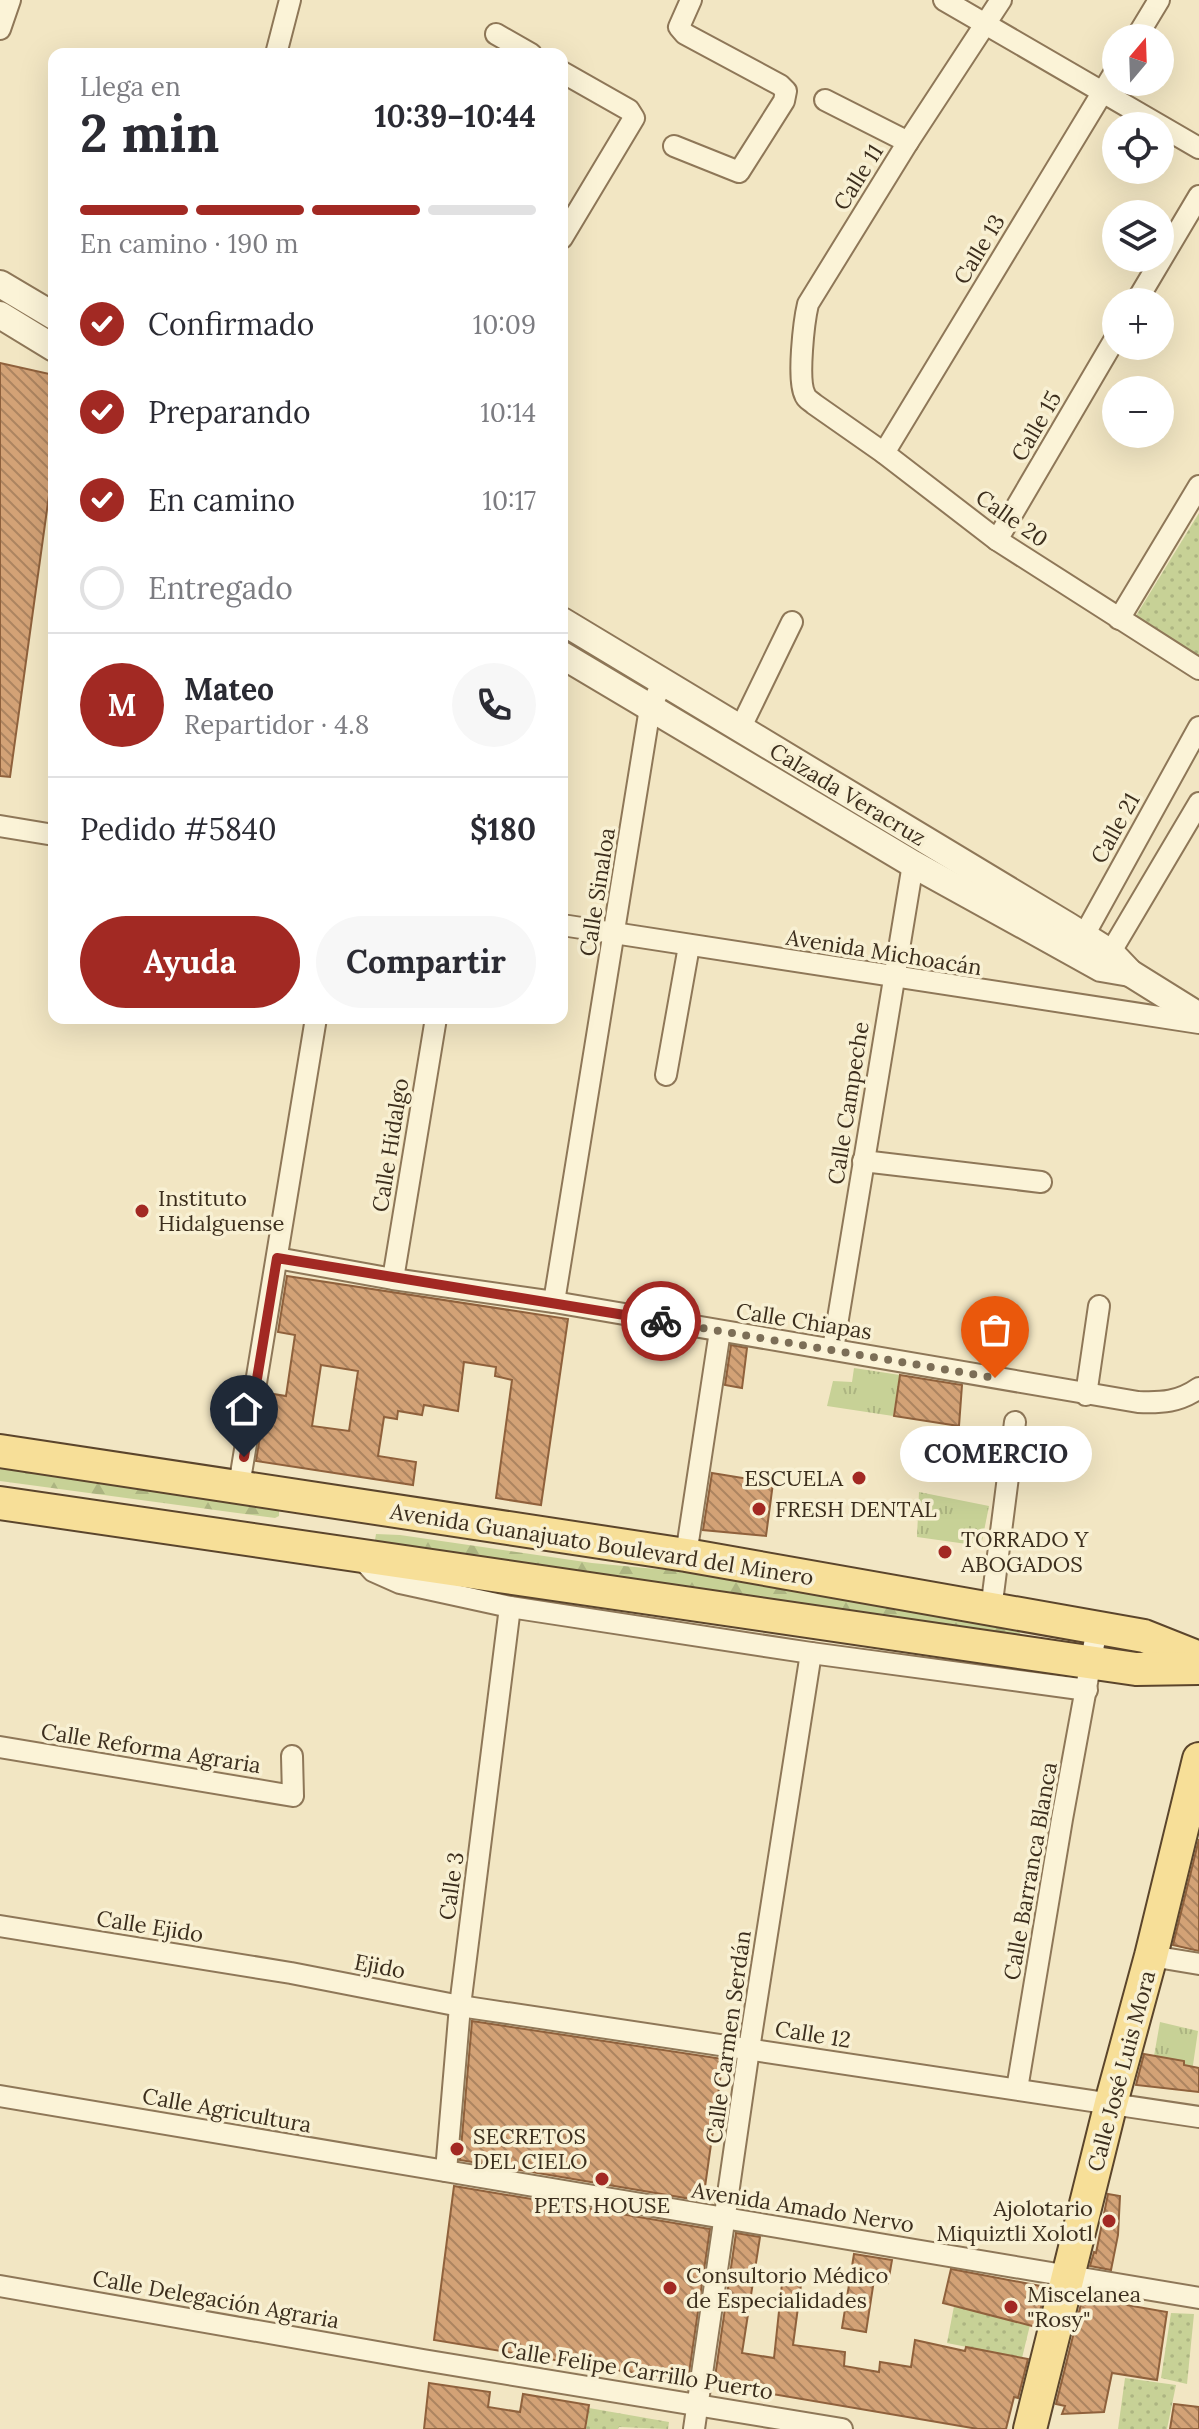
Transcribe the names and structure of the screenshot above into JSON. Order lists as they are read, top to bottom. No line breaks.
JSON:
{"streets":{"main road":["Avenida Guanajuato Boulevard del Minero","Calle José Luis Mora"],"street":["Calle 11","Calle 13","Calle 15","Calle 20","Calzada Veracruz","Calle 21","Calle Sinaloa","Avenida Michoacán","Calle Campeche","Calle Hidalgo","Calle Chiapas","Calle Reforma Agraria","Calle Barranca Blanca","Calle 3","Calle Ejido","Ejido","Calle 12","Calle Carmen Serdán","Calle Agricultura","Avenida Amado Nervo","Calle Delegación Agraria","Calle Felipe Carrillo Puerto"]},"crossings":[["Calle 11","Calle 20"],["Calle 13","Calle 20"],["Calle 15","Calle 20"],["Calzada Veracruz","Calle 21"],["Calzada Veracruz","Calle Sinaloa"],["Calzada Veracruz","Calle Campeche"],["Calle Sinaloa","Avenida Michoacán"],["Calle Sinaloa","Calle Chiapas"],["Avenida Michoacán","Calle Campeche"],["Calle Campeche","Calle Chiapas"],["Calle Hidalgo","Calle Chiapas"],["Avenida Guanajuato Boulevard del Minero","Calle Barranca Blanca"],["Calle Barranca Blanca","Calle 12"],["Calle 3","Ejido"],["Calle 3","Calle 12"],["Calle 3","Calle Agricultura"],["Calle 3","Avenida Amado Nervo"],["Calle Ejido","Ejido"],["Ejido","Calle 12"],["Calle 12","Calle Carmen Serdán"],["Calle 12","Calle José Luis Mora"],["Calle Carmen Serdán","Avenida Amado Nervo"],["Calle Carmen Serdán","Calle Felipe Carrillo Puerto"],["Calle José Luis Mora","Avenida Amado Nervo"],["Calle Agricultura","Avenida Amado Nervo"],["Calle Delegación Agraria","Calle Felipe Carrillo Puerto"]],"places":["Instituto Hidalguense","COMERCIO","ESCUELA","FRESH DENTAL","TORRADO Y ABOGADOS","SECRETOS DEL CIELO","PETS HOUSE","Ajolotario Miquiztli Xolotl","Consultorio Médico de Especialidades","Miscelanea \"Rosy\""],"north":"top","page":{"map_buttons":["+","−"],"heading":["2 min","Llega en","10:39–10:44"],"panel":["Mateo","Repartidor · 4.8","Pedido #5840","$180"],"bar":"En camino · 190 m","list":[["Confirmado","10:09"],["Preparando","10:14"],["En camino","10:17"],"Entregado"],"round":"M","buttons":["Ayuda","Compartir"],"bubble":"COMERCIO"}}
